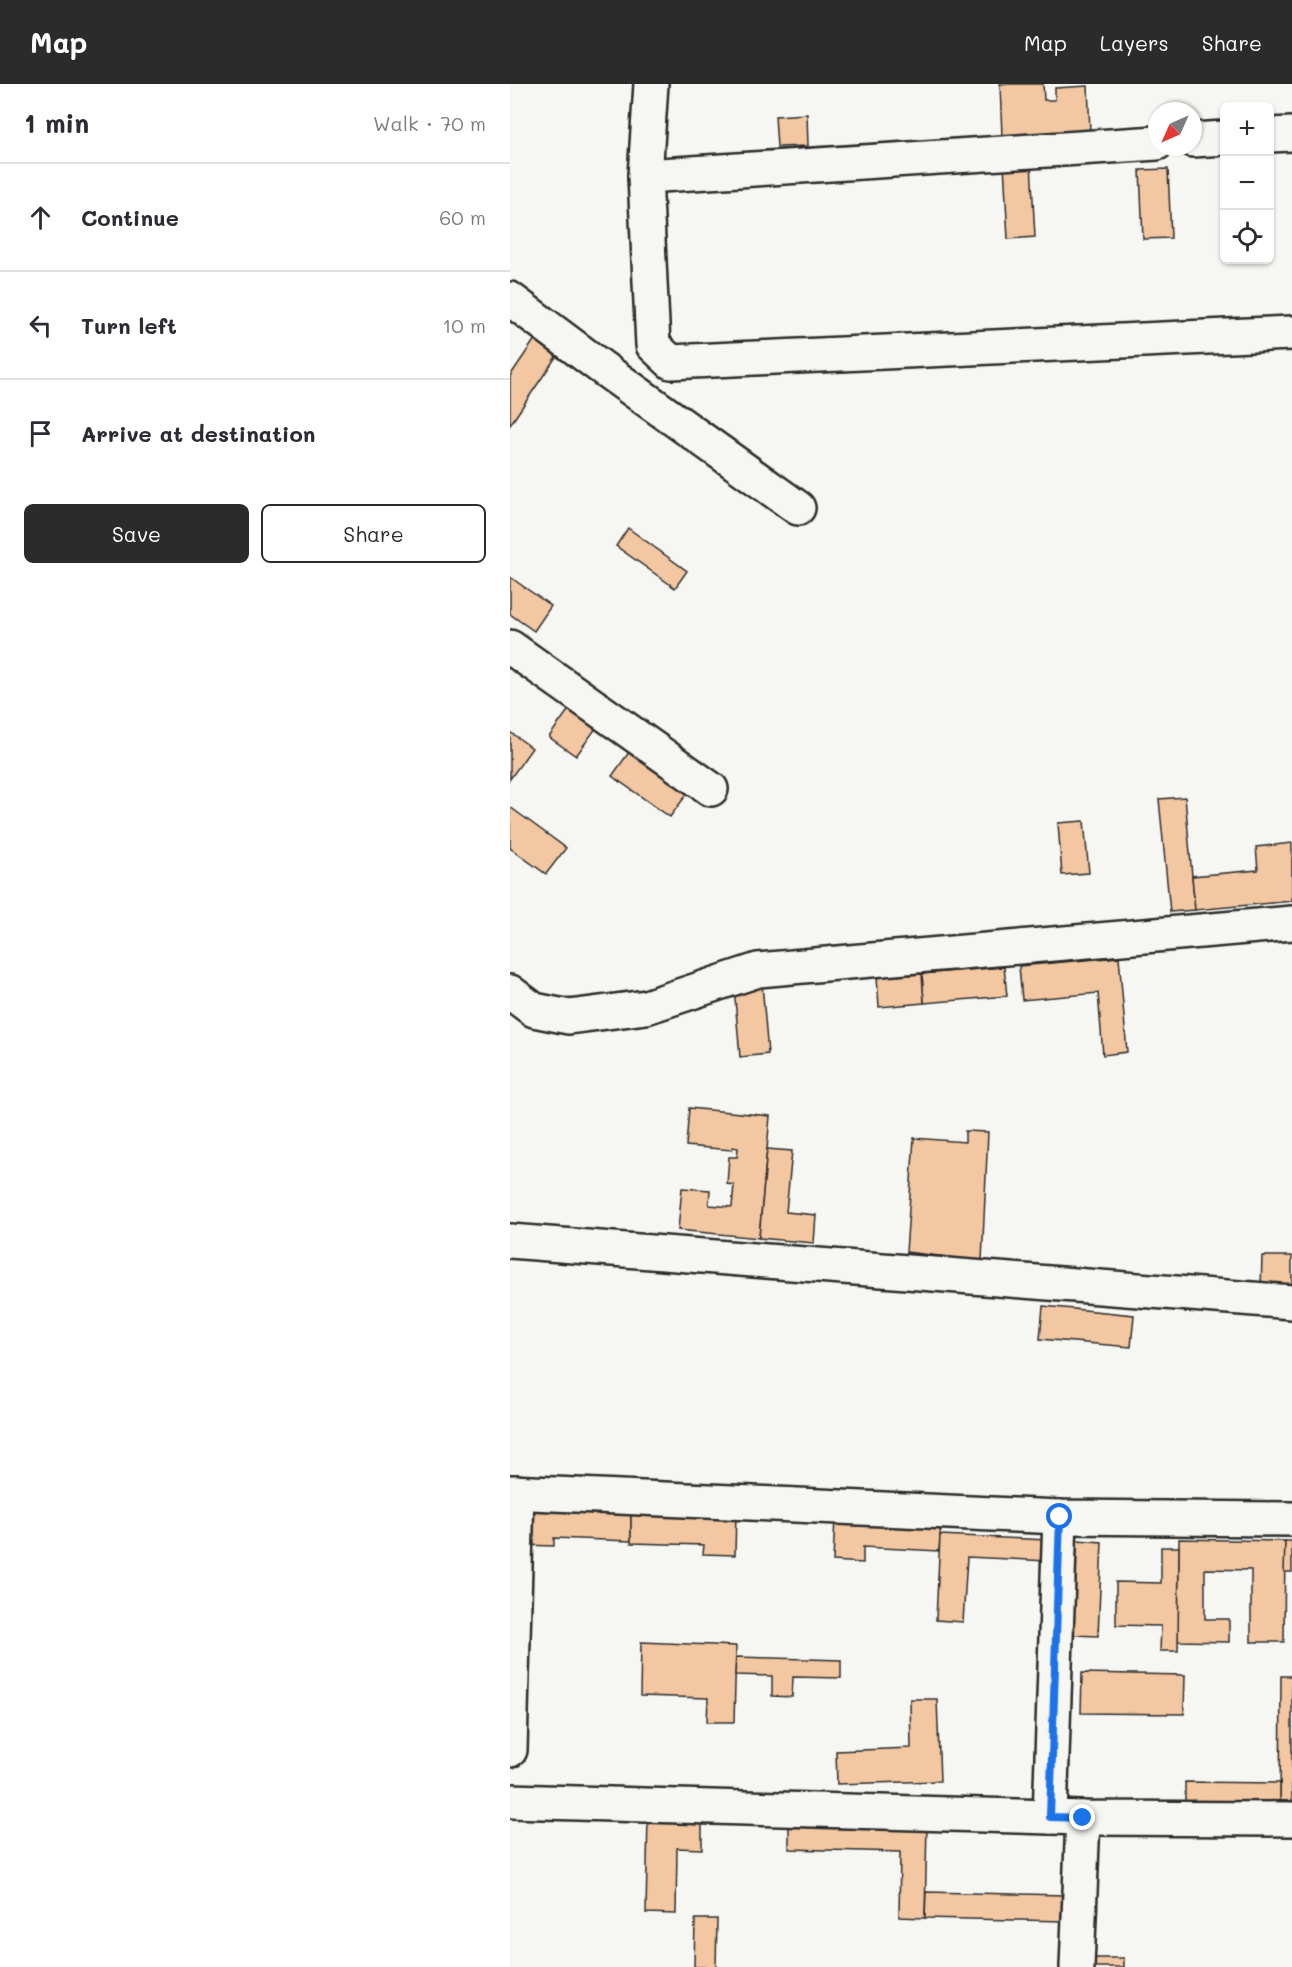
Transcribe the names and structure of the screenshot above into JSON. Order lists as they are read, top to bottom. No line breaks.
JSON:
{"north":"bottom left","page":{"header":"Map","nav":["Map","Layers","Share"],"heading":["1 min","Walk · 70 m"],"map_buttons":["+","−"],"list":[["Continue","60 m"],["Turn left","10 m"],"Arrive at destination"],"buttons":["Save","Share"]}}
